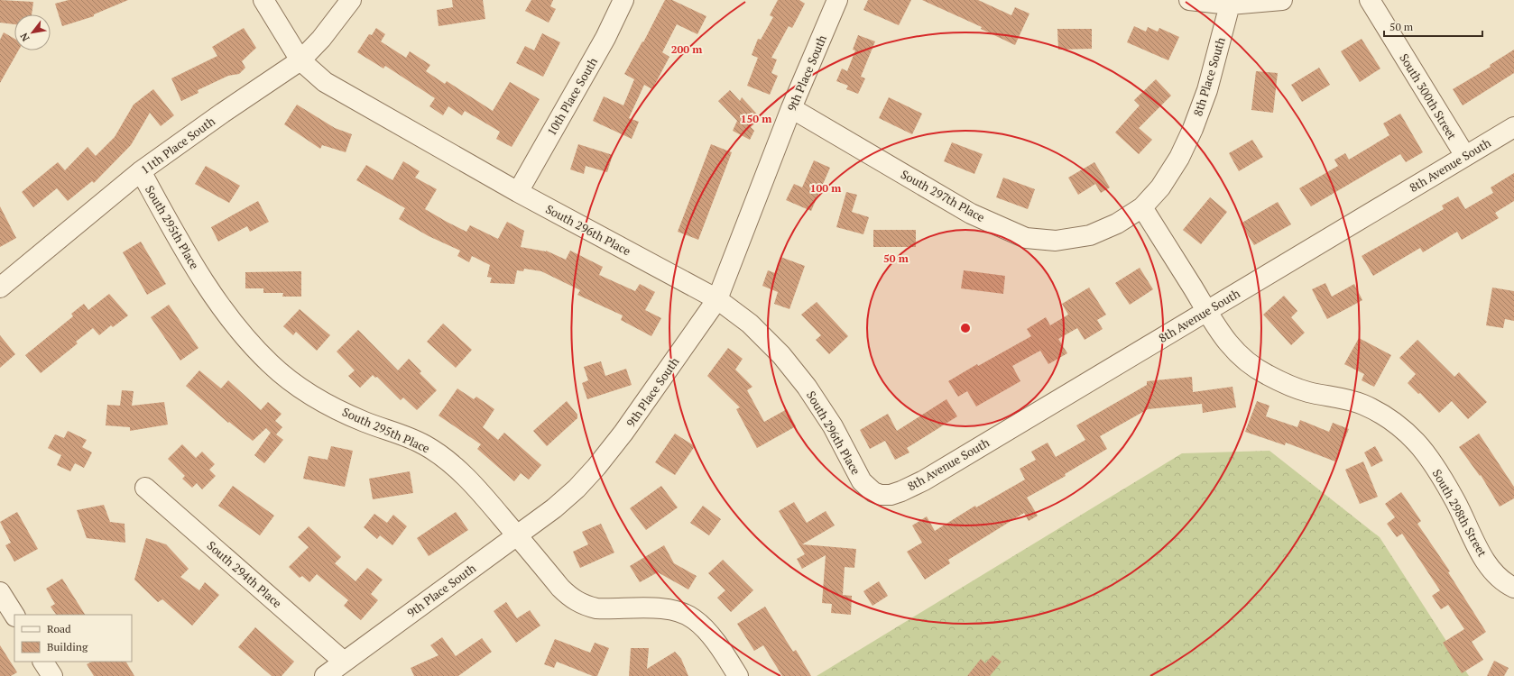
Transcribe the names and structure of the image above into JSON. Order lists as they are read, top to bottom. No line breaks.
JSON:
{"streets":{"street":["9th Place South","8th Place South","10th Place South","South 300th Street","11th Place South","8th Avenue South","South 297th Place","South 295th Place","South 296th Place","South 298th Street","South 294th Place"]},"crossings":[["9th Place South","South 297th Place"],["9th Place South","South 295th Place"],["9th Place South","South 296th Place"],["9th Place South","South 294th Place"],["8th Place South","South 297th Place"],["8th Place South","South 298th Street"],["10th Place South","South 296th Place"],["South 300th Street","8th Avenue South"],["11th Place South","South 295th Place"],["11th Place South","South 296th Place"],["8th Avenue South","South 296th Place"],["8th Avenue South","South 298th Street"],["South 297th Place","South 298th Street"]],"legend":["Road","Building"],"scale_bar":"50 m","north":"bottom left","rings":["200 m","150 m","100 m","50 m"]}
